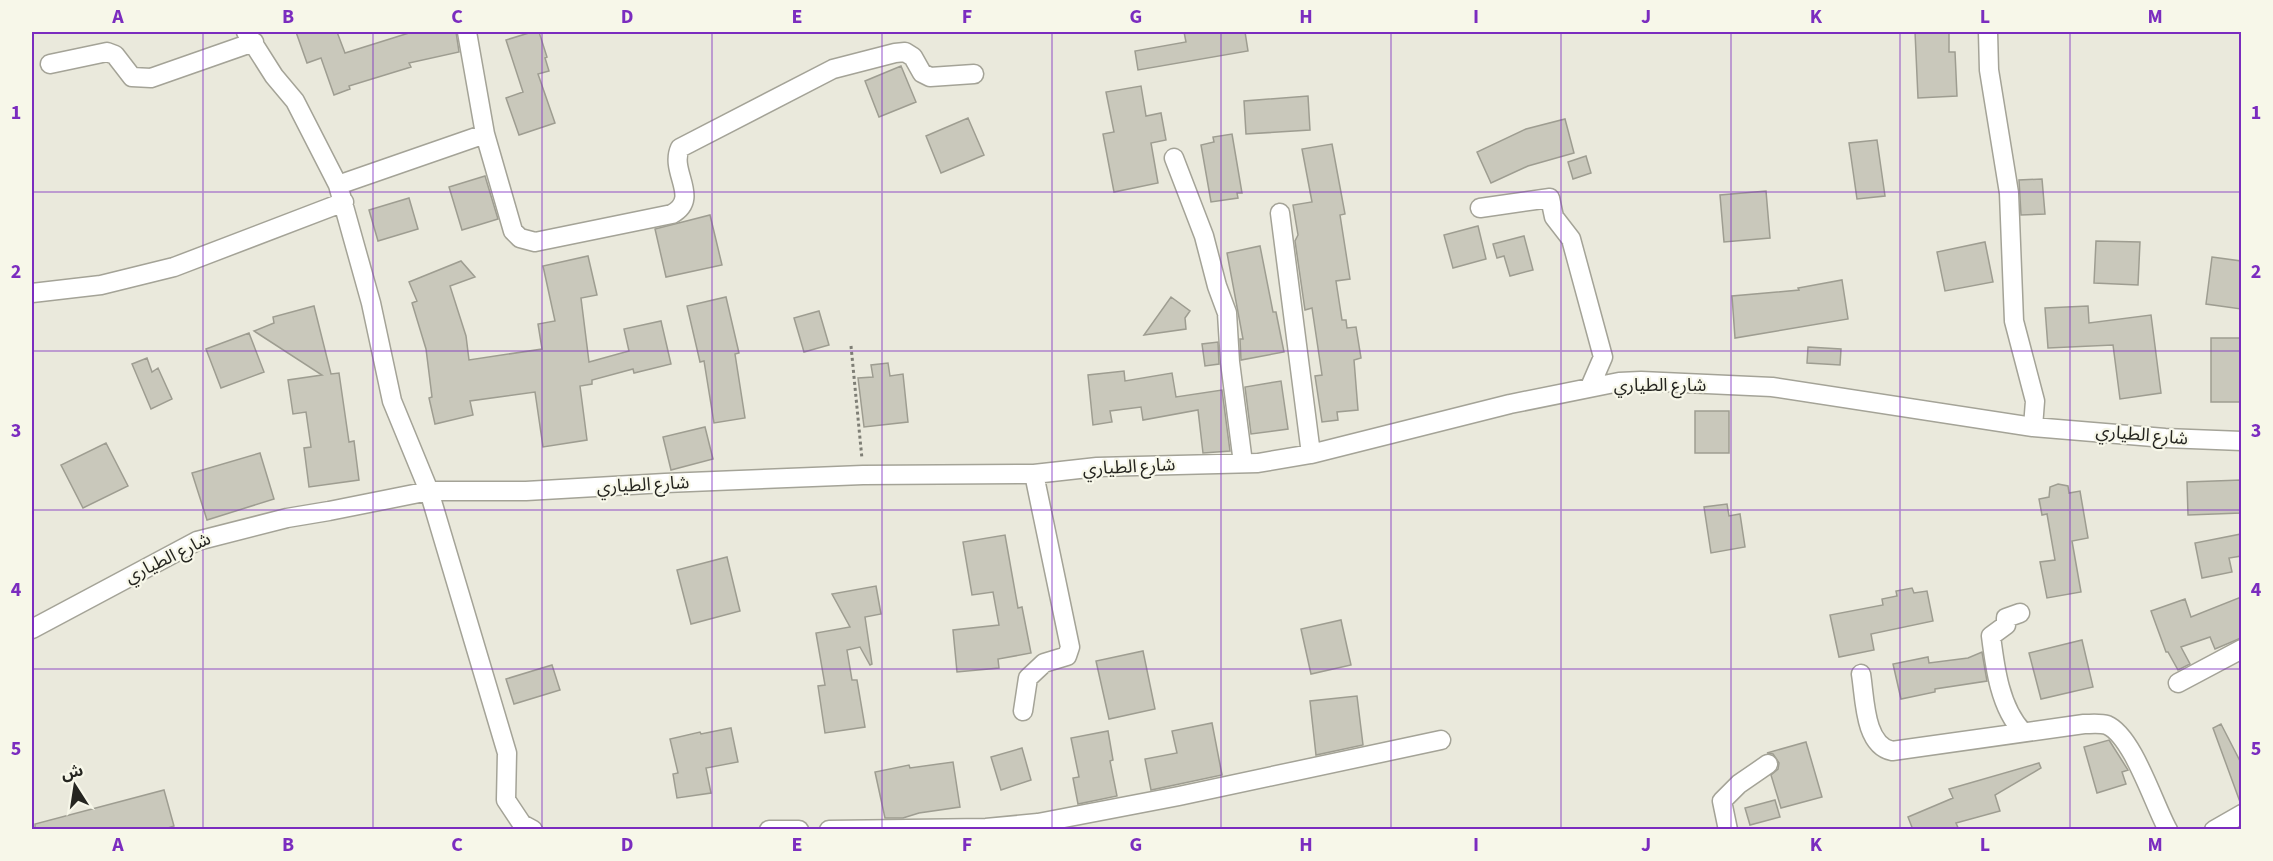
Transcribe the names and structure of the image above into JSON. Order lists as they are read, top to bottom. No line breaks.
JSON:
{"streets":{"street":["شارع الطياري"]},"north":"top","grid":{"columns":["A","B","C","D","E","F","G","H","I","J","K","L","M"],"rows":["1","2","3","4","5"]}}
